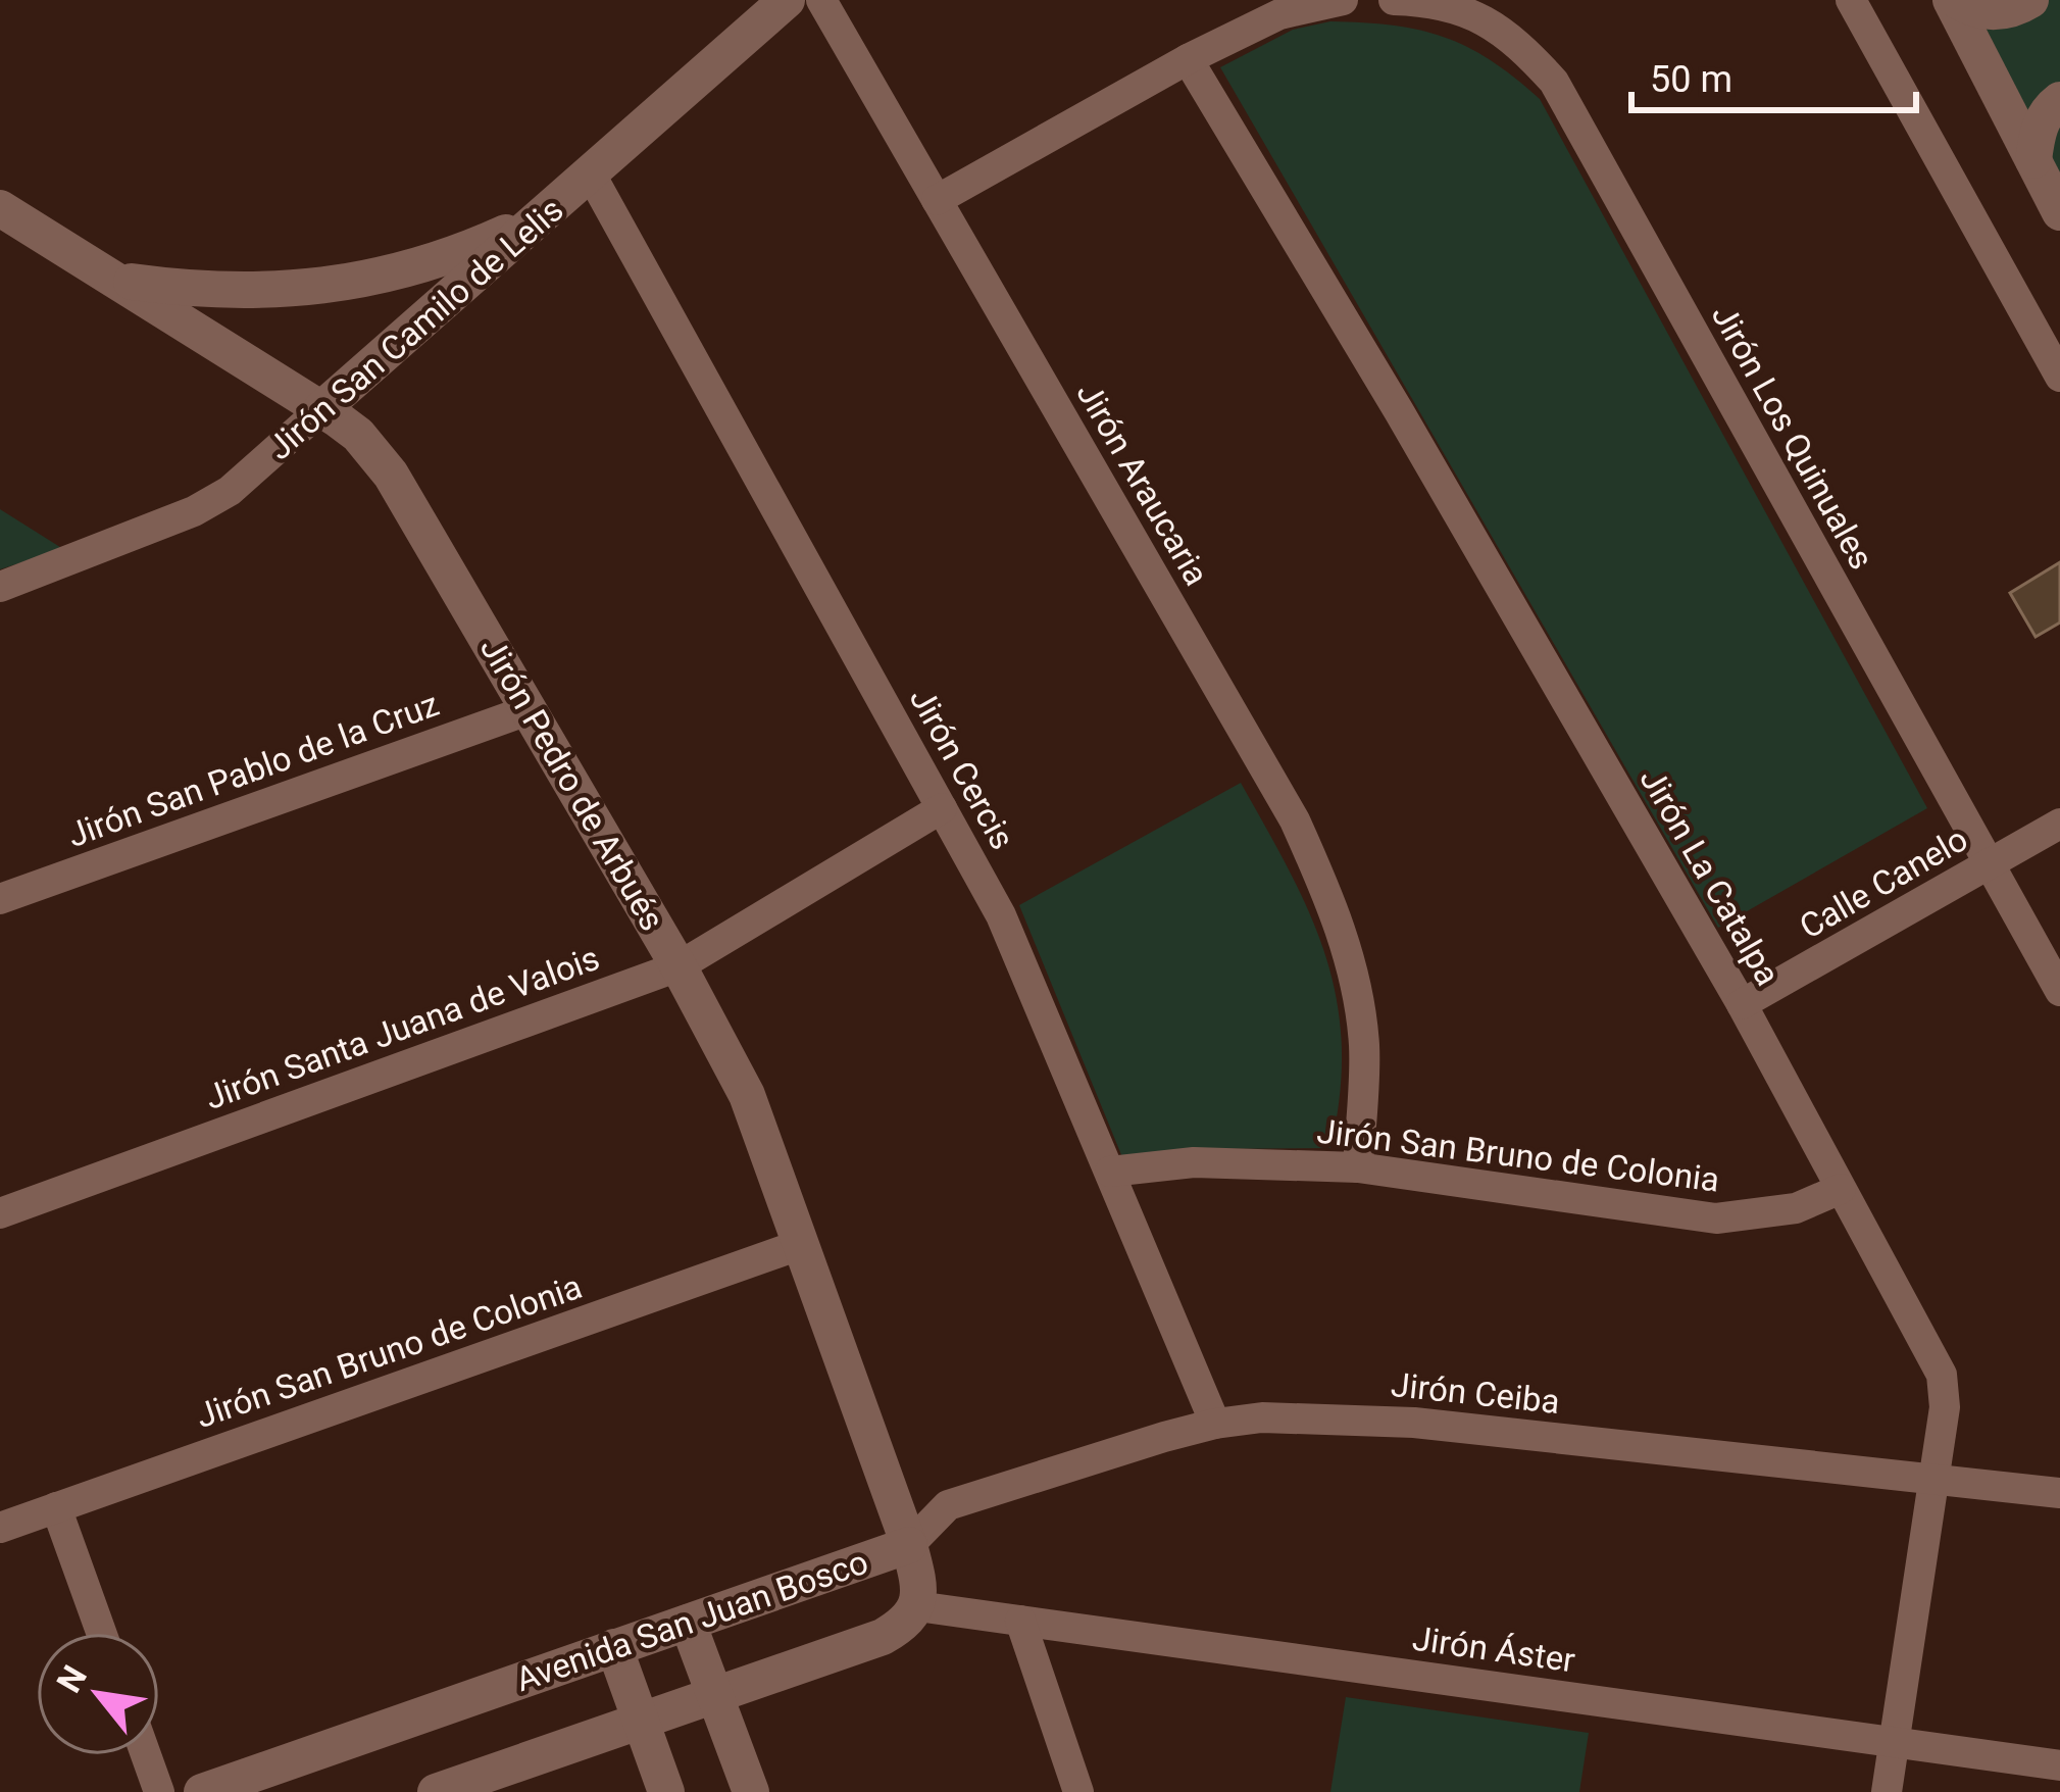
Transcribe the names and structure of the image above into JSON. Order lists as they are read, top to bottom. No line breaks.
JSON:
{"streets":{"street":["Jirón San Camilo de Lelis","Jirón Los Quinuales","Jirón Araucaria","Jirón Cercis","Jirón San Pablo de la Cruz","Jirón Pedro de Arbués","Jirón La Catalpa","Calle Canelo","Jirón Santa Juana de Valois","Jirón San Bruno de Colonia","Jirón Ceiba","Avenida San Juan Bosco","Jirón Áster"]},"crossings":[["Jirón San Camilo de Lelis","Jirón Cercis"],["Jirón San Camilo de Lelis","Jirón Pedro de Arbués"],["Jirón Los Quinuales","Calle Canelo"],["Jirón Araucaria","Jirón San Bruno de Colonia"],["Jirón Cercis","Jirón Santa Juana de Valois"],["Jirón Cercis","Jirón San Bruno de Colonia"],["Jirón Cercis","Jirón Ceiba"],["Jirón San Pablo de la Cruz","Jirón Pedro de Arbués"],["Jirón Pedro de Arbués","Jirón Santa Juana de Valois"],["Jirón Pedro de Arbués","Jirón San Bruno de Colonia"],["Jirón Pedro de Arbués","Jirón Ceiba"],["Jirón Pedro de Arbués","Avenida San Juan Bosco"],["Jirón La Catalpa","Calle Canelo"],["Jirón La Catalpa","Jirón San Bruno de Colonia"],["Jirón La Catalpa","Jirón Ceiba"],["Jirón La Catalpa","Jirón Áster"],["Jirón Ceiba","Avenida San Juan Bosco"],["Avenida San Juan Bosco","Jirón Áster"]],"scale_bar":"50 m","north":"top left"}
